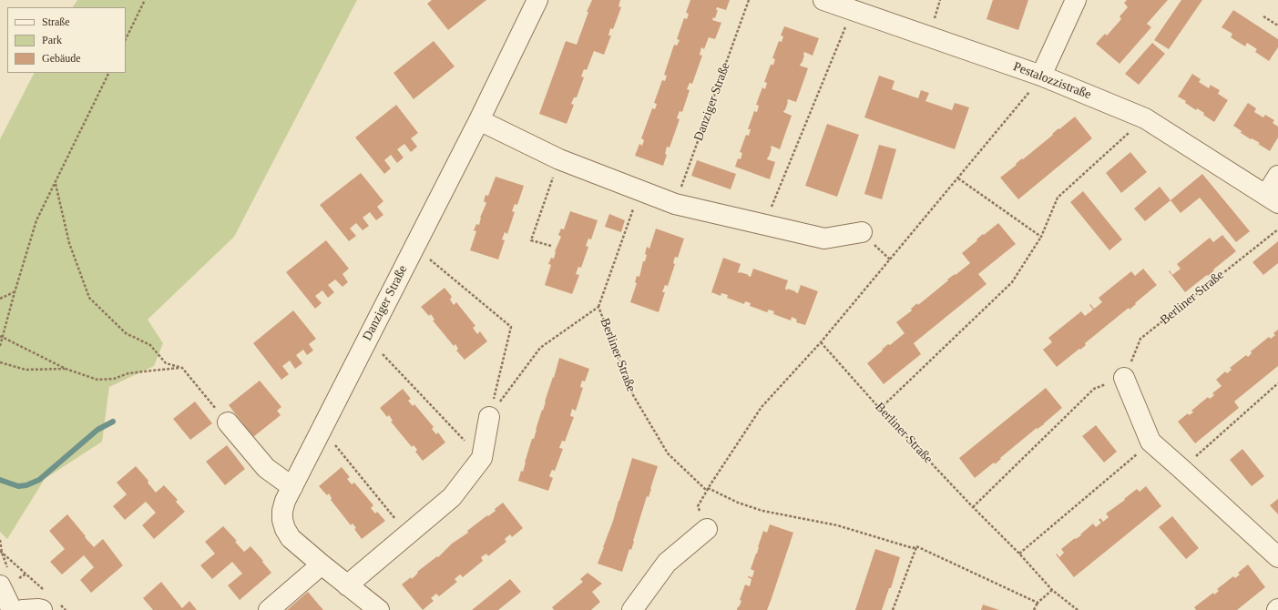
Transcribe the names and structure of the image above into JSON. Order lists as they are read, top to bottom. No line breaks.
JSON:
{"streets":{"street":["Pestalozzistraße","Danziger Straße"],"path":["Berliner Straße"]},"legend":["Straße","Park","Gebäude"]}
